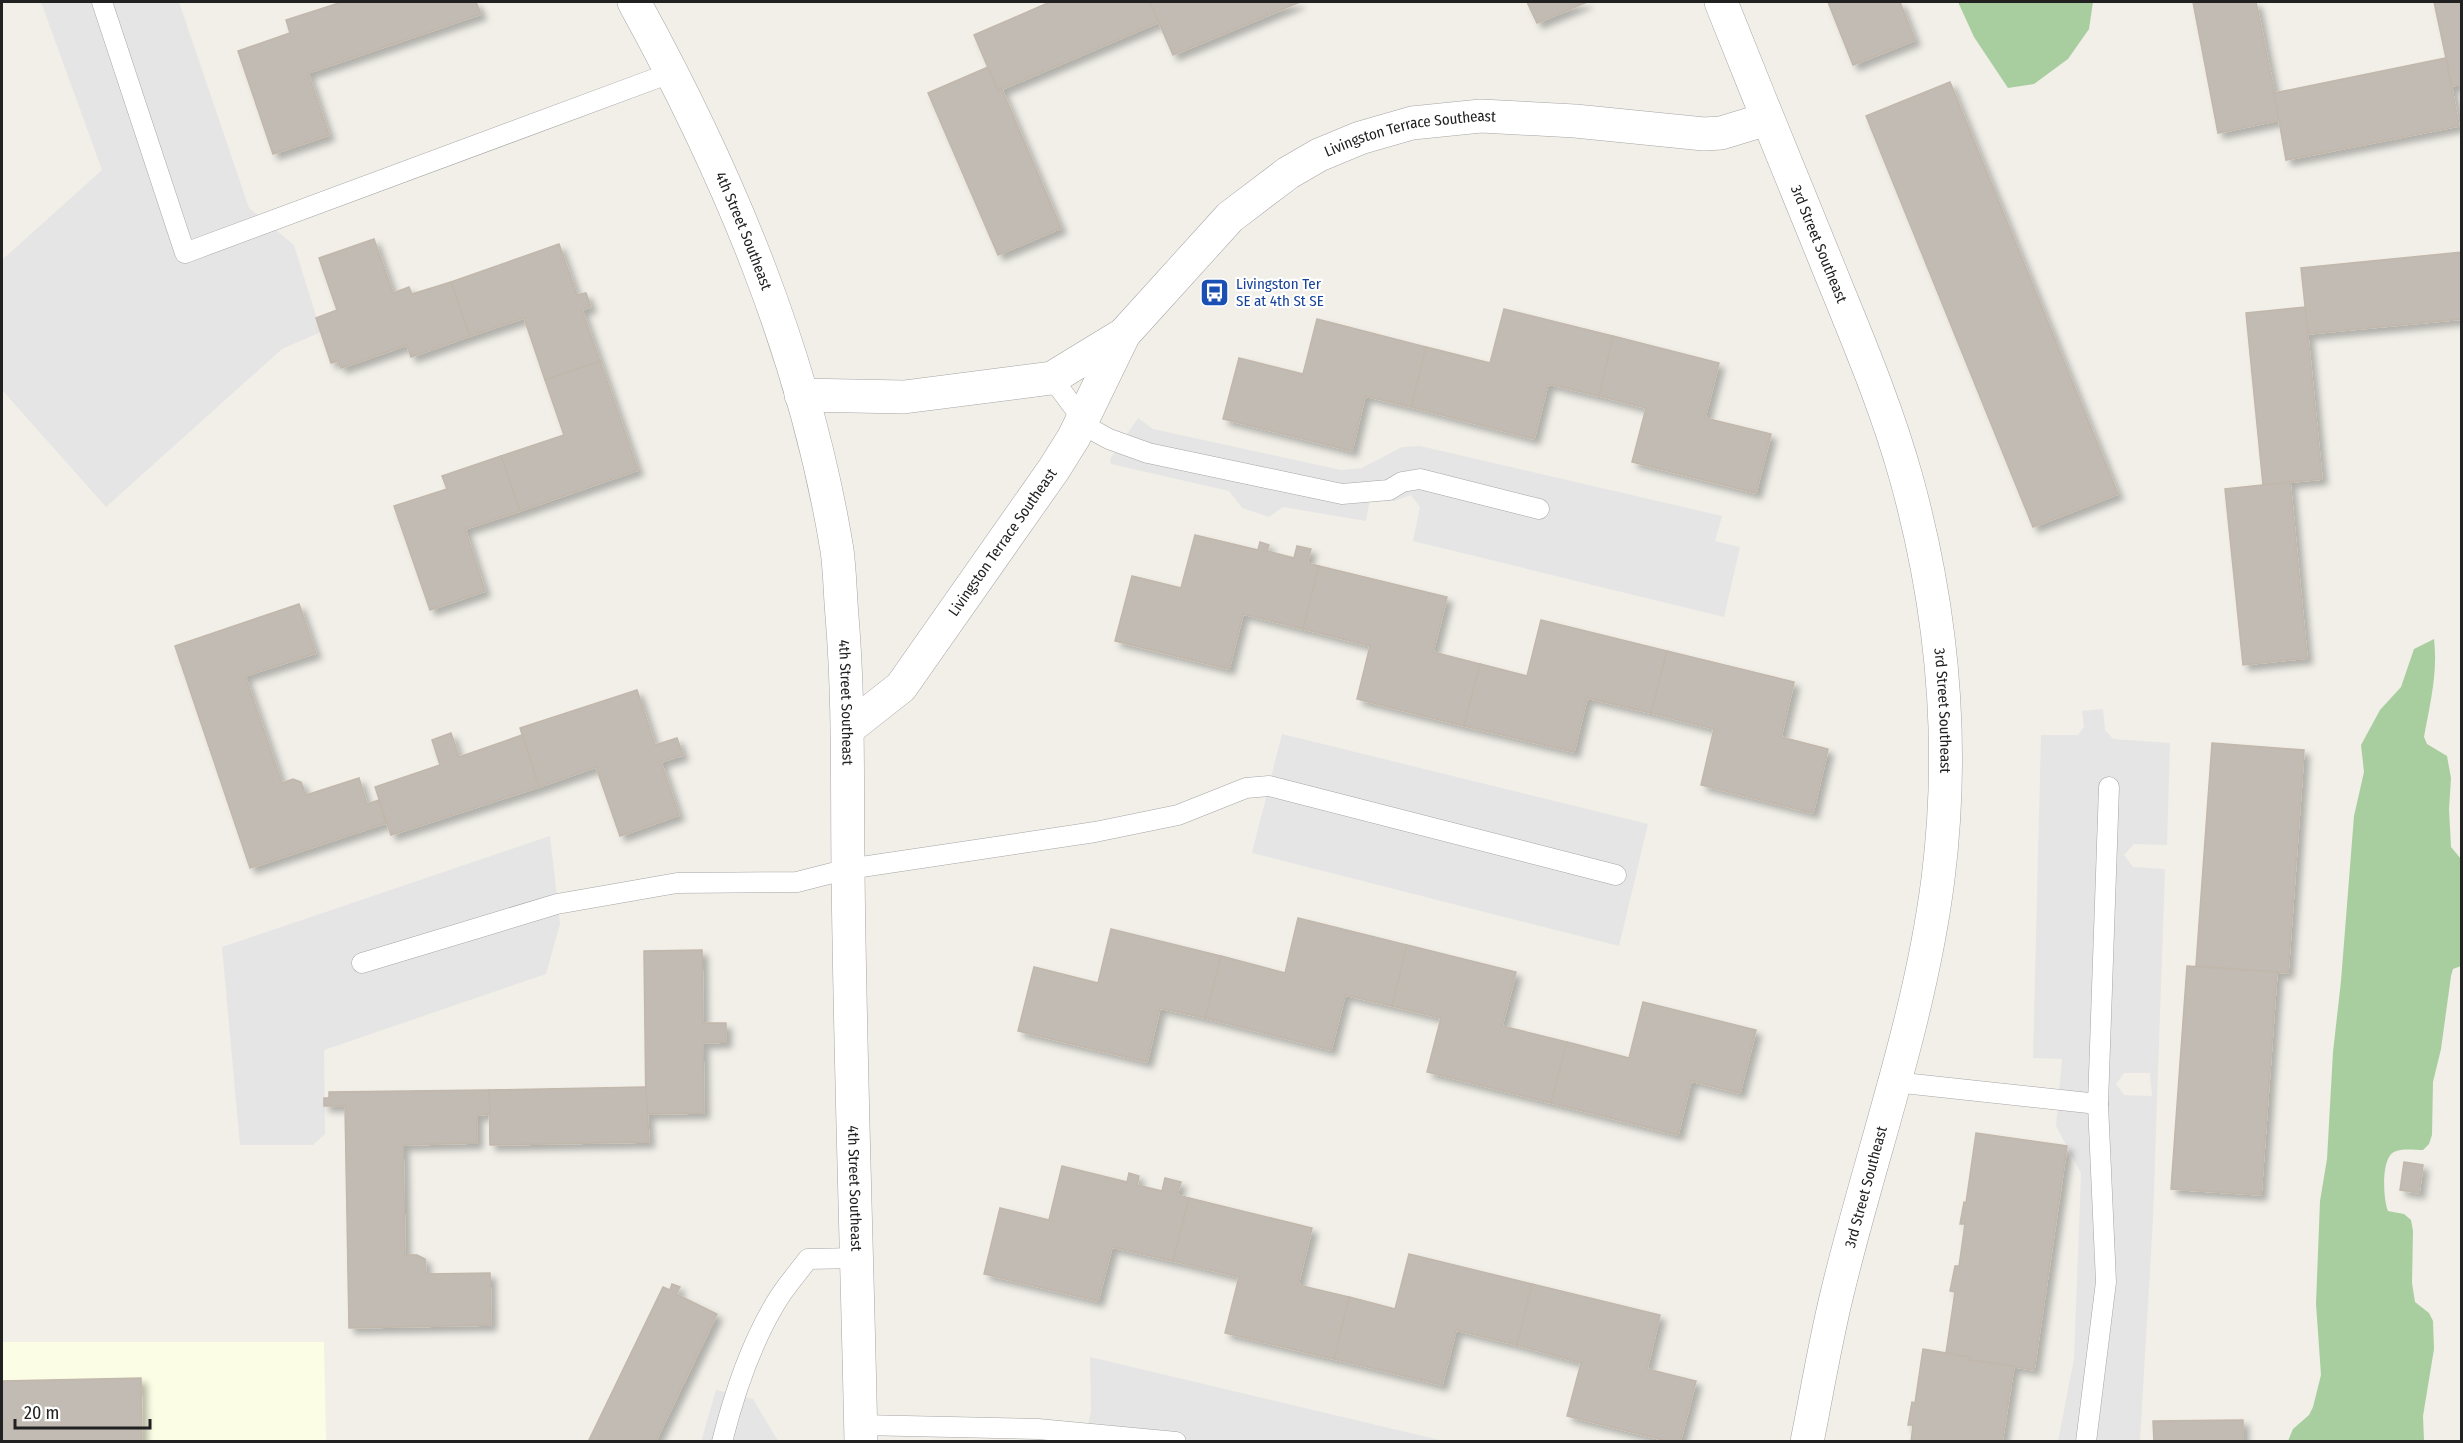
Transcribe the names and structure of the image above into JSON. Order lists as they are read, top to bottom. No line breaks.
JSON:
{"streets":{"street":["Livingston Terrace Southeast","4th Street Southeast","3rd Street Southeast"]},"crossings":[["Livingston Terrace Southeast","4th Street Southeast"],["Livingston Terrace Southeast","3rd Street Southeast"]],"places":{"bus stop":["Livingston Ter SE at 4th St SE"]},"scale_bar":"20 m"}
